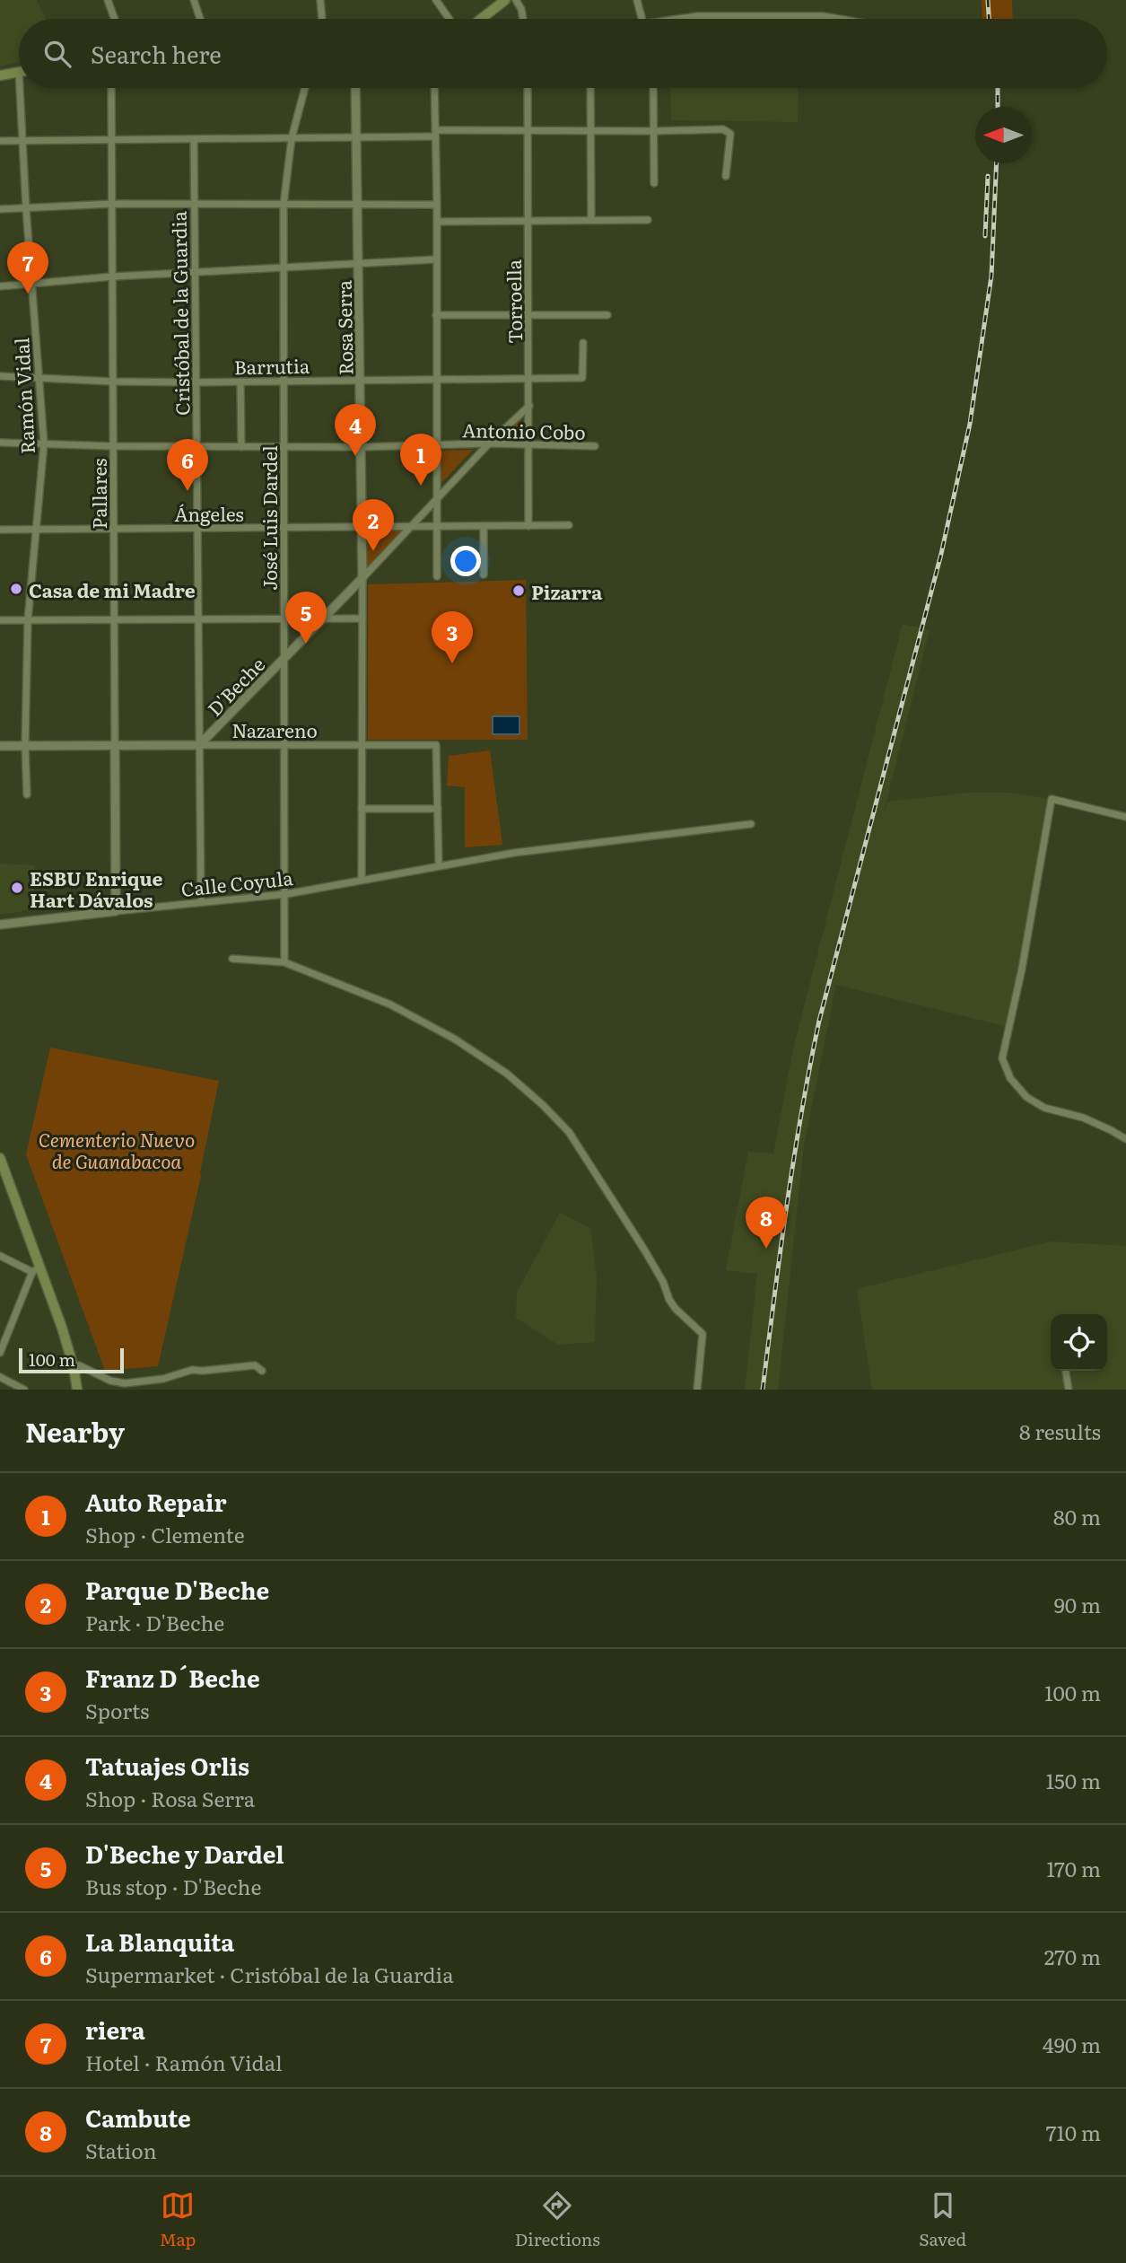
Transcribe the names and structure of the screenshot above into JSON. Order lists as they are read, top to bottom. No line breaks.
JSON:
{"streets":{"street":["Torroella","Cristóbal de la Guardia","Rosa Serra","Barrutia","Ramón Vidal","Antonio Cobo","Pallares","Ángeles","José Luis Dardel","D'Beche","Nazareno","Calle Coyula"]},"crossings":[["Torroella","Barrutia"],["Torroella","Antonio Cobo"],["Torroella","Ángeles"],["Torroella","D'Beche"],["Cristóbal de la Guardia","Barrutia"],["Cristóbal de la Guardia","Antonio Cobo"],["Cristóbal de la Guardia","Ángeles"],["Cristóbal de la Guardia","D'Beche"],["Cristóbal de la Guardia","Nazareno"],["Cristóbal de la Guardia","Calle Coyula"],["Rosa Serra","Barrutia"],["Rosa Serra","Antonio Cobo"],["Rosa Serra","Ángeles"],["Rosa Serra","D'Beche"],["Rosa Serra","Nazareno"],["Rosa Serra","Calle Coyula"],["Barrutia","Ramón Vidal"],["Barrutia","Pallares"],["Barrutia","José Luis Dardel"],["Ramón Vidal","Antonio Cobo"],["Ramón Vidal","Ángeles"],["Ramón Vidal","Nazareno"],["Antonio Cobo","Pallares"],["Antonio Cobo","José Luis Dardel"],["Antonio Cobo","D'Beche"],["Pallares","Ángeles"],["Pallares","Nazareno"],["Pallares","Calle Coyula"],["Ángeles","José Luis Dardel"],["Ángeles","D'Beche"],["José Luis Dardel","D'Beche"],["José Luis Dardel","Nazareno"],["José Luis Dardel","Calle Coyula"],["D'Beche","Nazareno"]],"parks":["Cementerio Nuevo de Guanabacoa"],"places":["Casa de mi Madre","Pizarra","ESBU Enrique Hart Dávalos"],"scale_bar":"100 m","north":"left","page":{"search":"Search here","pins":["7","4","1","6","2","5","3","8"],"scale":"100 m","heading":["Nearby","8 results"],"list":[{"mark":"1","name":"Auto Repair","note":"Shop · Clemente","value":"80 m"},{"mark":"2","name":"Parque D'Beche","note":"Park · D'Beche","value":"90 m"},{"mark":"3","name":"Franz D´Beche","note":"Sports","value":"100 m"},{"mark":"4","name":"Tatuajes Orlis","note":"Shop · Rosa Serra","value":"150 m"},{"mark":"5","name":"D'Beche y Dardel","note":"Bus stop · D'Beche","value":"170 m"},{"mark":"6","name":"La Blanquita","note":"Supermarket · Cristóbal de la Guardia","value":"270 m"},{"mark":"7","name":"riera","note":"Hotel · Ramón Vidal","value":"490 m"},{"mark":"8","name":"Cambute","note":"Station","value":"710 m"}],"nav":["Map","Directions","Saved"]}}
